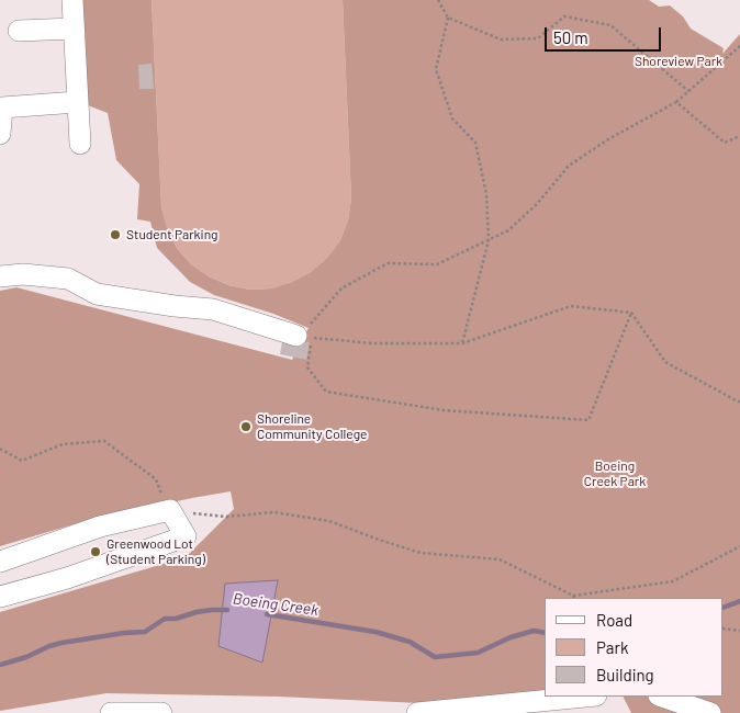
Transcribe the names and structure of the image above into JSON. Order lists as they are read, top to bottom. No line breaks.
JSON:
{"water":["Boeing Creek"],"parks":["Shoreview Park","Boeing Creek Park"],"places":["Student Parking","Shoreline Community College","Greenwood Lot (Student Parking)"],"legend":["Road","Park","Building"],"scale_bar":"50 m"}
